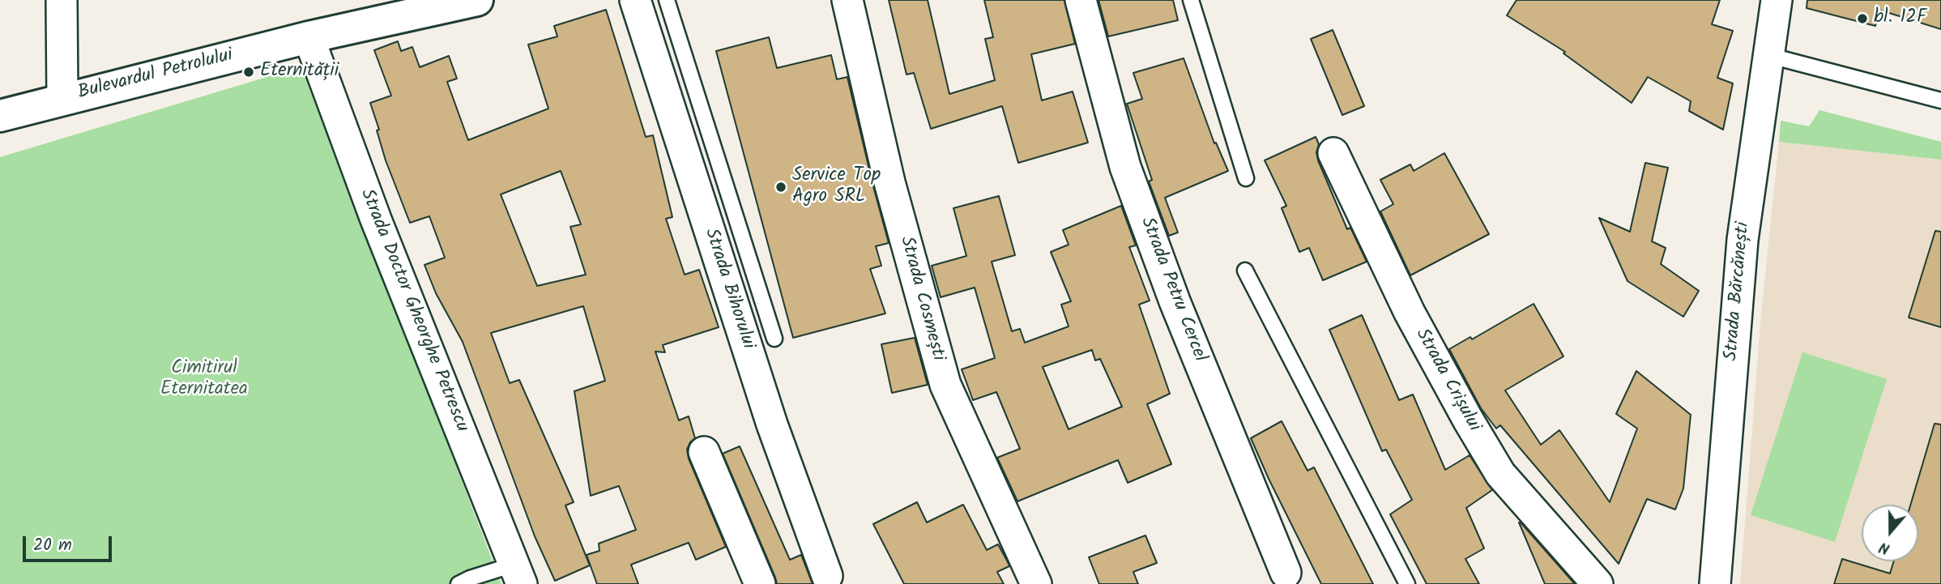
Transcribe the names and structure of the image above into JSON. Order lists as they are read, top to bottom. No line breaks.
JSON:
{"streets":{"street":["Bulevardul Petrolului","Strada Bihorului","Strada Petru Cercel","Strada Bărcănești","Strada Cosmești","Strada Doctor Gheorghe Petrescu","Strada Crișului"]},"crossings":[["Bulevardul Petrolului","Strada Doctor Gheorghe Petrescu"]],"parks":["Cimitirul Eternitatea"],"places":["bl. 12F","Eternității","Service Top Agro SRL"],"scale_bar":"20 m","north":"bottom"}
